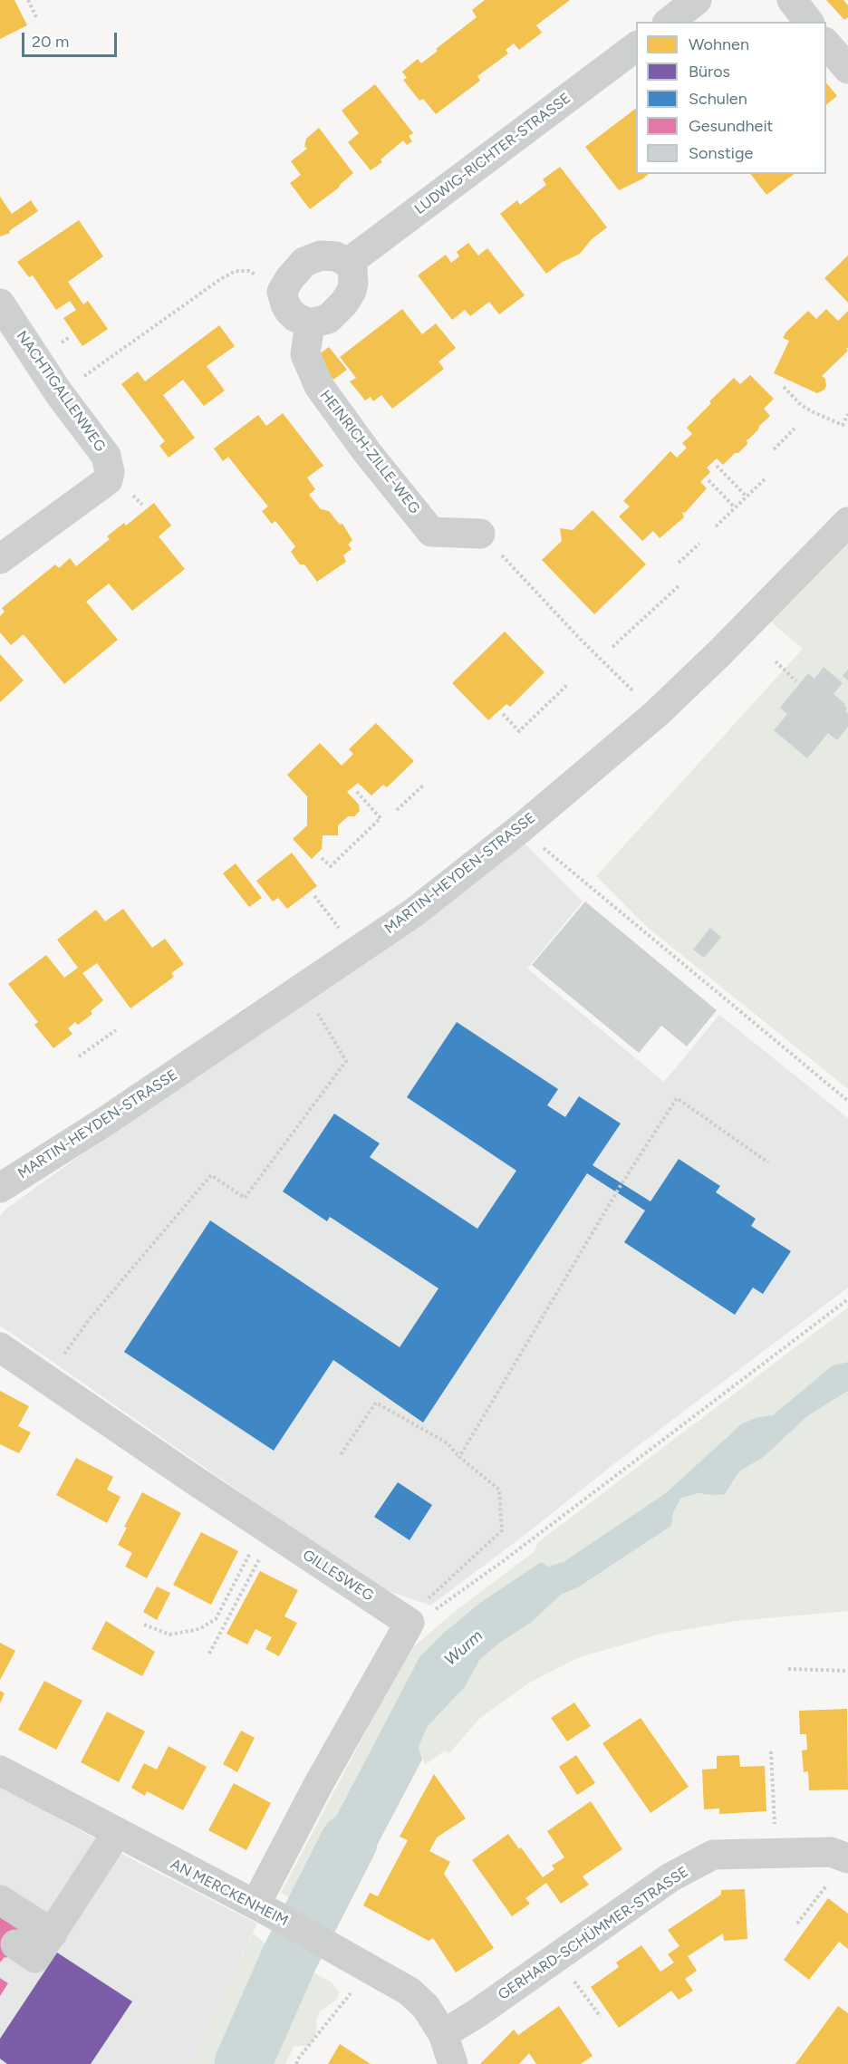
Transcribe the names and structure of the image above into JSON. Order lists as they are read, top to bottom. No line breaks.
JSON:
{"streets":{"street":["LUDWIG-RICHTER-STRASSE","NACHTIGALLENWEG","HEINRICH-ZILLE-WEG","MARTIN-HEYDEN-STRASSE","GILLESWEG","AN MERCKENHEIM","GERHARD-SCHÜMMER-STRASSE"]},"crossings":[["LUDWIG-RICHTER-STRASSE","HEINRICH-ZILLE-WEG"],["AN MERCKENHEIM","GERHARD-SCHÜMMER-STRASSE"]],"water":["Wurm"],"legend":["Wohnen","Büros","Schulen","Gesundheit","Sonstige"],"scale_bar":"20 m"}
